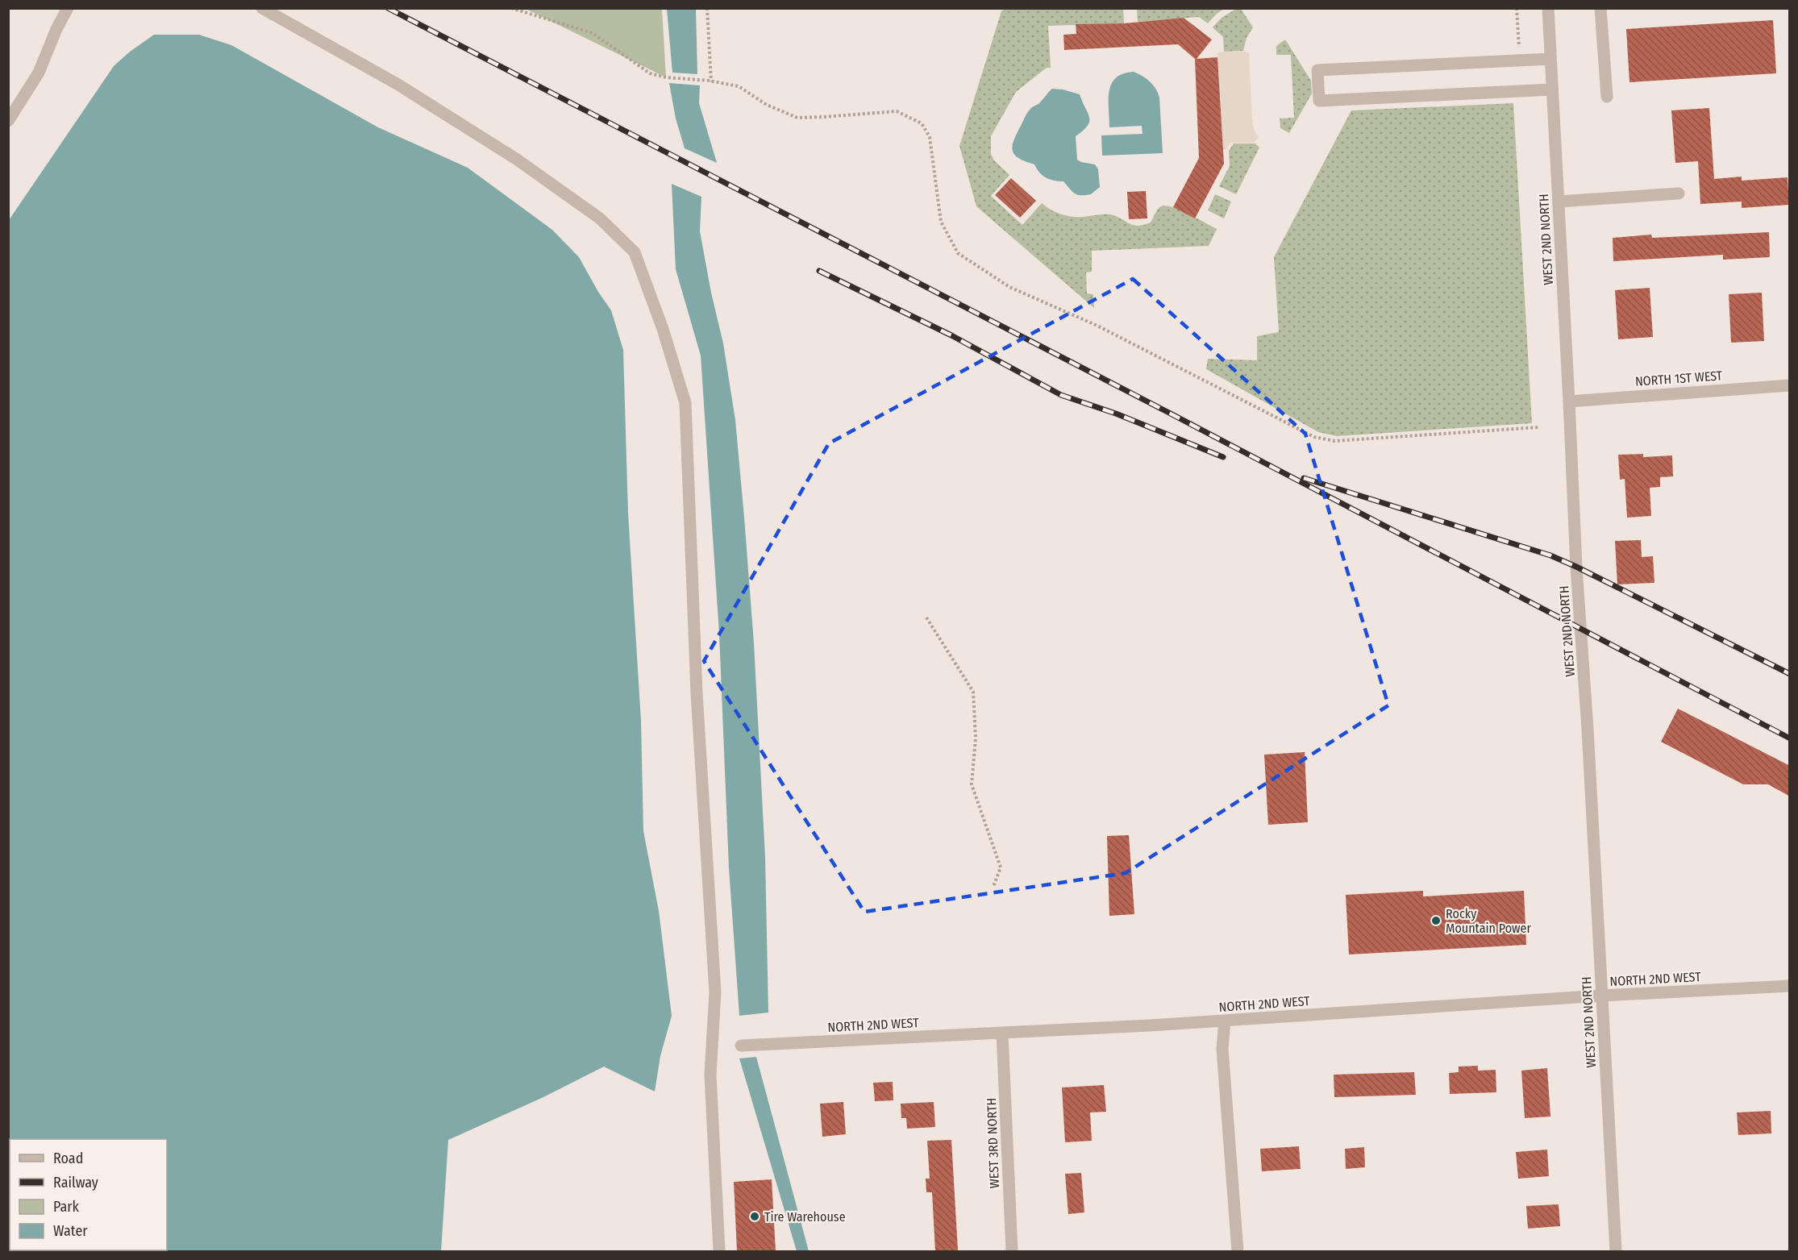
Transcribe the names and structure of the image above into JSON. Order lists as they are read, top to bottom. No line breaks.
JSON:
{"streets":{"street":["WEST 2ND NORTH","NORTH 1ST WEST","NORTH 2ND WEST","WEST 3RD NORTH"]},"crossings":[["WEST 2ND NORTH","NORTH 1ST WEST"],["WEST 2ND NORTH","NORTH 2ND WEST"],["NORTH 2ND WEST","WEST 3RD NORTH"]],"places":["Rocky Mountain Power","Tire Warehouse"],"legend":["Road","Railway","Park","Water"]}
